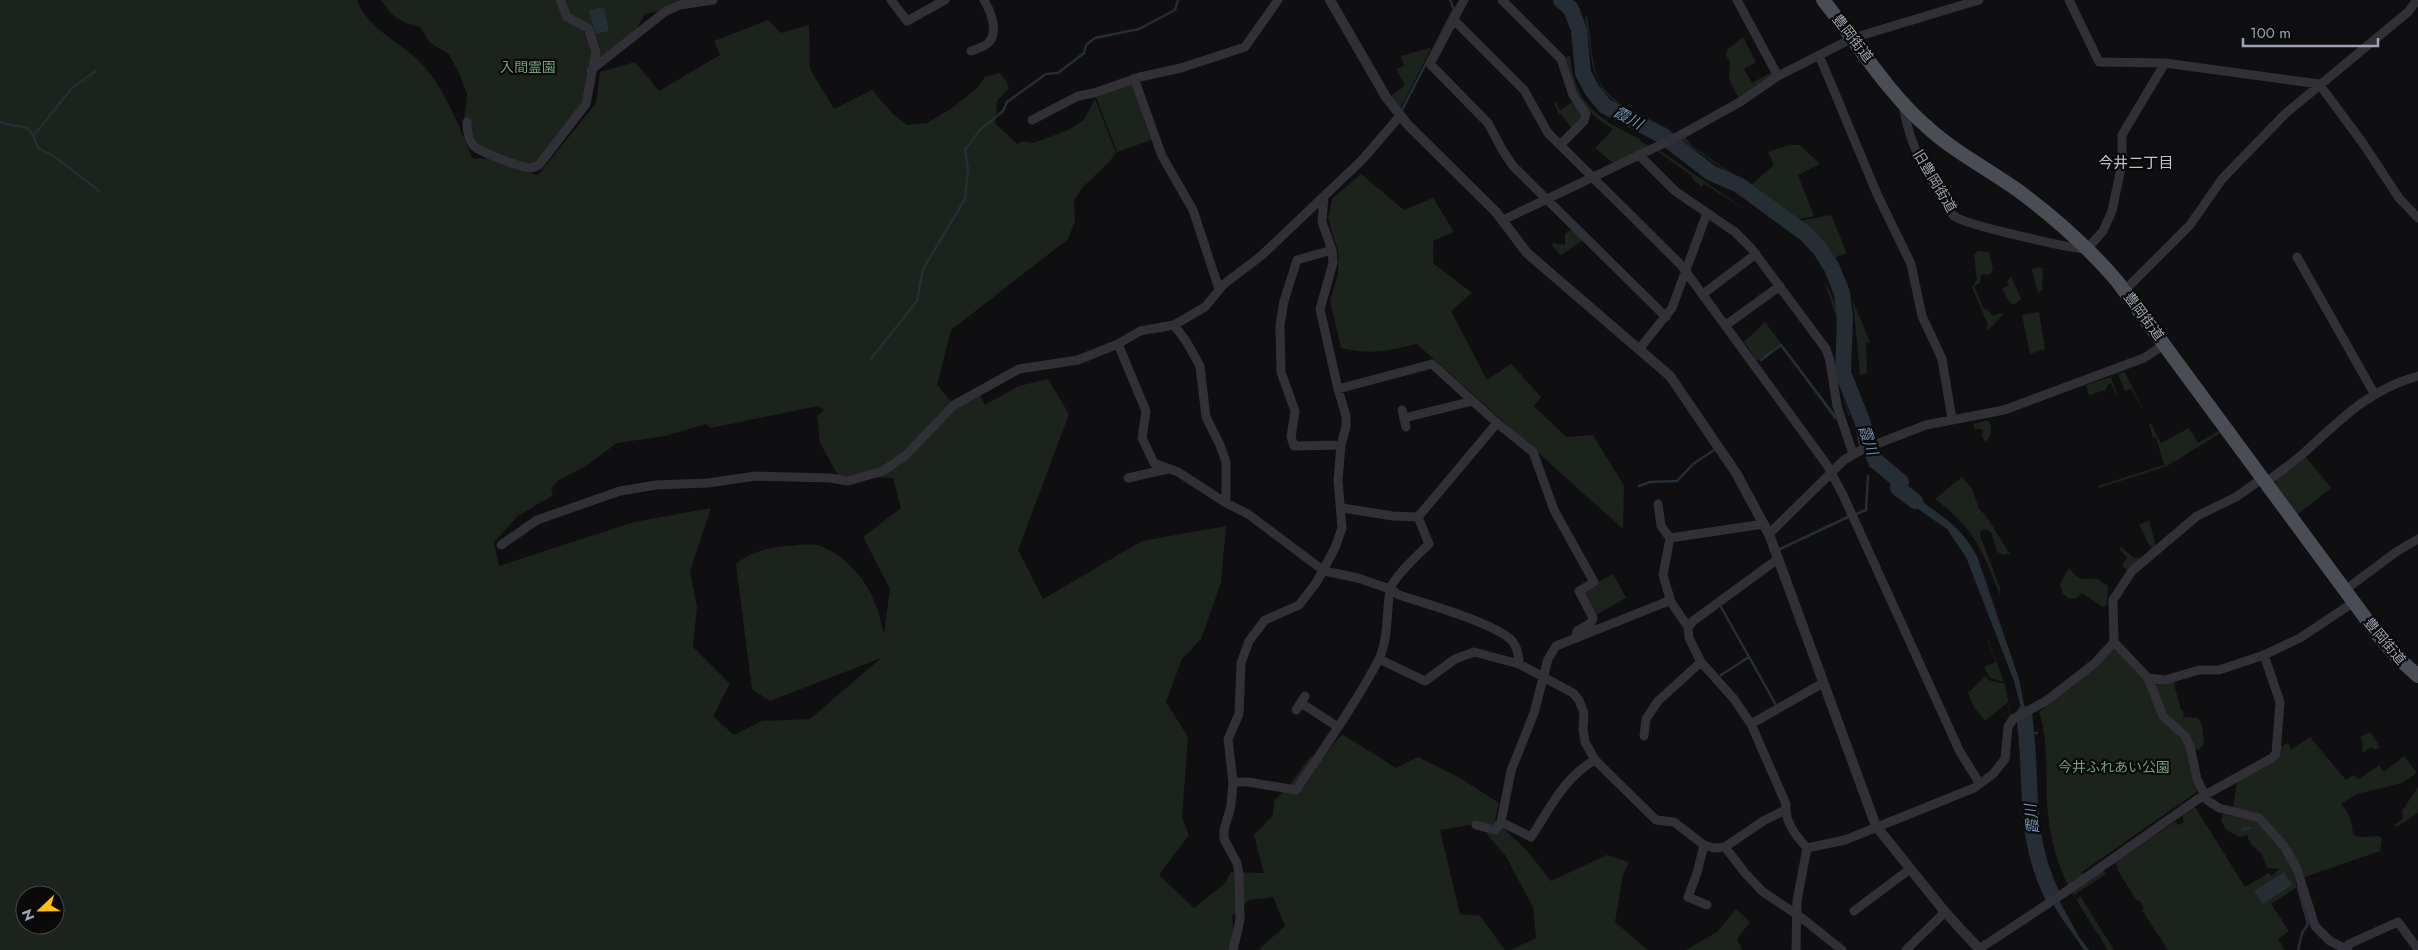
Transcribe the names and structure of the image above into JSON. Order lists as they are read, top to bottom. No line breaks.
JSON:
{"streets":{"main road":["豊岡街道"],"street":["旧豊岡街道"]},"crossings":[["豊岡街道","旧豊岡街道"]],"districts":["今井二丁目"],"water":["霞川"],"parks":["入間霊園","今井ふれあい公園"],"scale_bar":"100 m","north":"left"}
